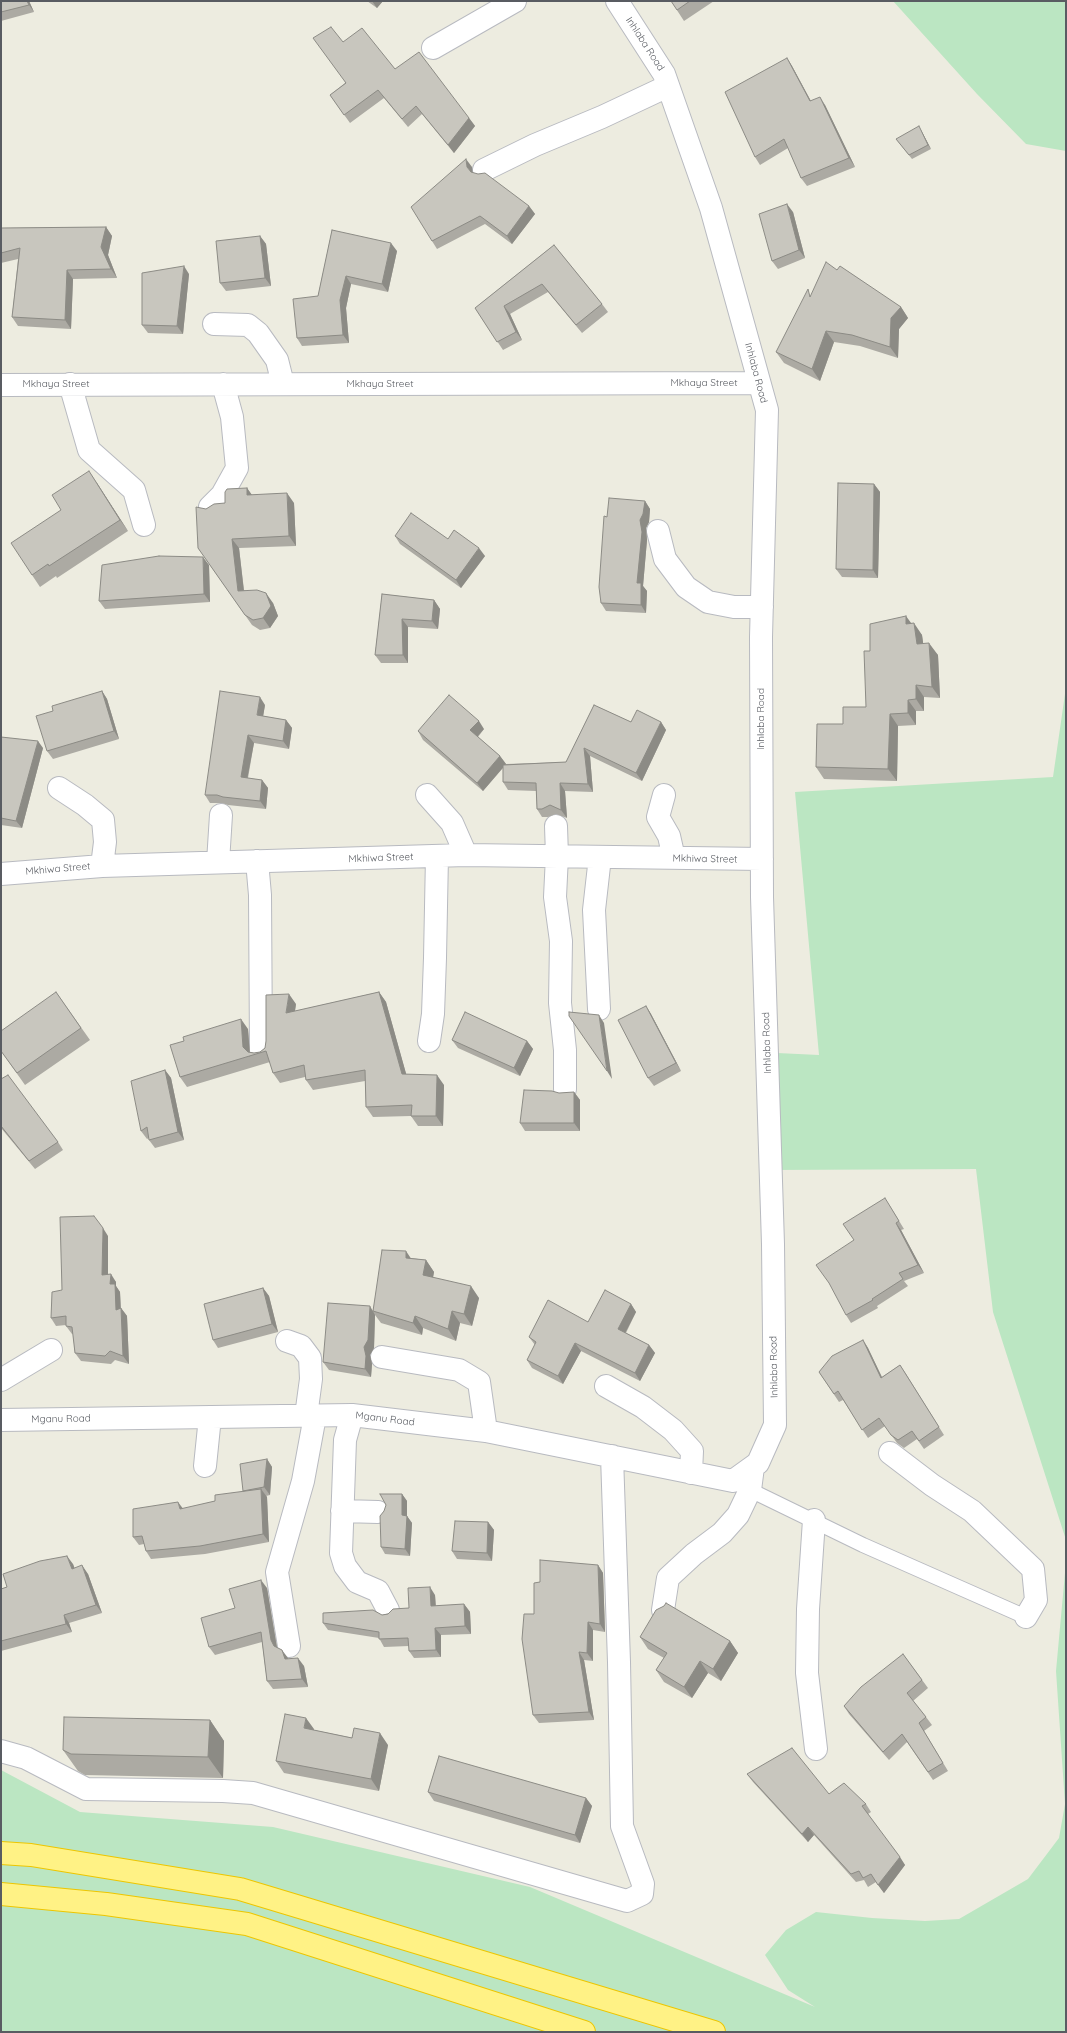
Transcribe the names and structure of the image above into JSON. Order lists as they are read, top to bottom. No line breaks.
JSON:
{"streets":{"street":["Inhlaba Road","Mkhaya Street","Mkhiwa Street","Mganu Road"]},"crossings":[["Inhlaba Road","Mkhaya Street"],["Inhlaba Road","Mkhiwa Street"],["Inhlaba Road","Mganu Road"]]}
